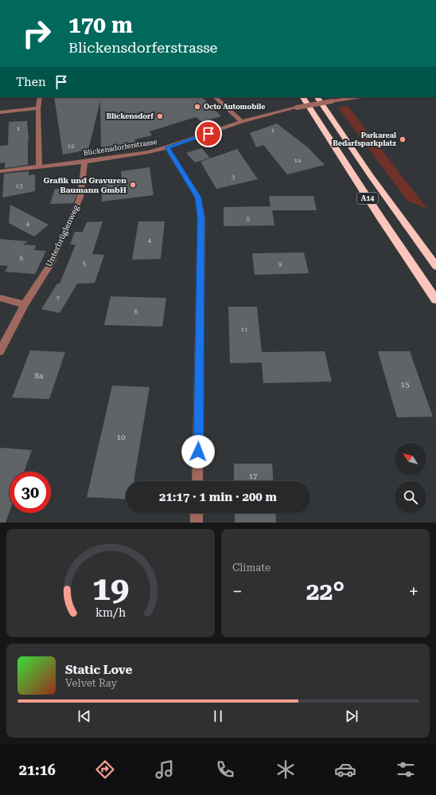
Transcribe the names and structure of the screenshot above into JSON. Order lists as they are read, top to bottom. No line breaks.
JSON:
{"streets":{"highway":["A14"],"street":["Blickensdorferstrasse","Unterbrüglenweg"]},"crossings":[["Blickensdorferstrasse","Unterbrüglenweg"]],"places":["Octo Automobile","Blickensdorf","Parkareal Bedarfsparkplatz","Grafik und Gravuren Baumann GmbH"],"house_numbers":["1","1","12","1a","3","13","5","4","4","6","5","9","7","6","11","8a","15","10","17"],"north":"top left","page":{"turn":["170 m","Blickensdorferstrasse"],"then":"Then","limit":"30","trip":"21:17 · 1 min · 200 m","tile":"Climate","heat":["−","22°","+"],"song":["Static Love","Velvet Ray"],"tabs":"21:16","gauge":["19","km/h"]}}
